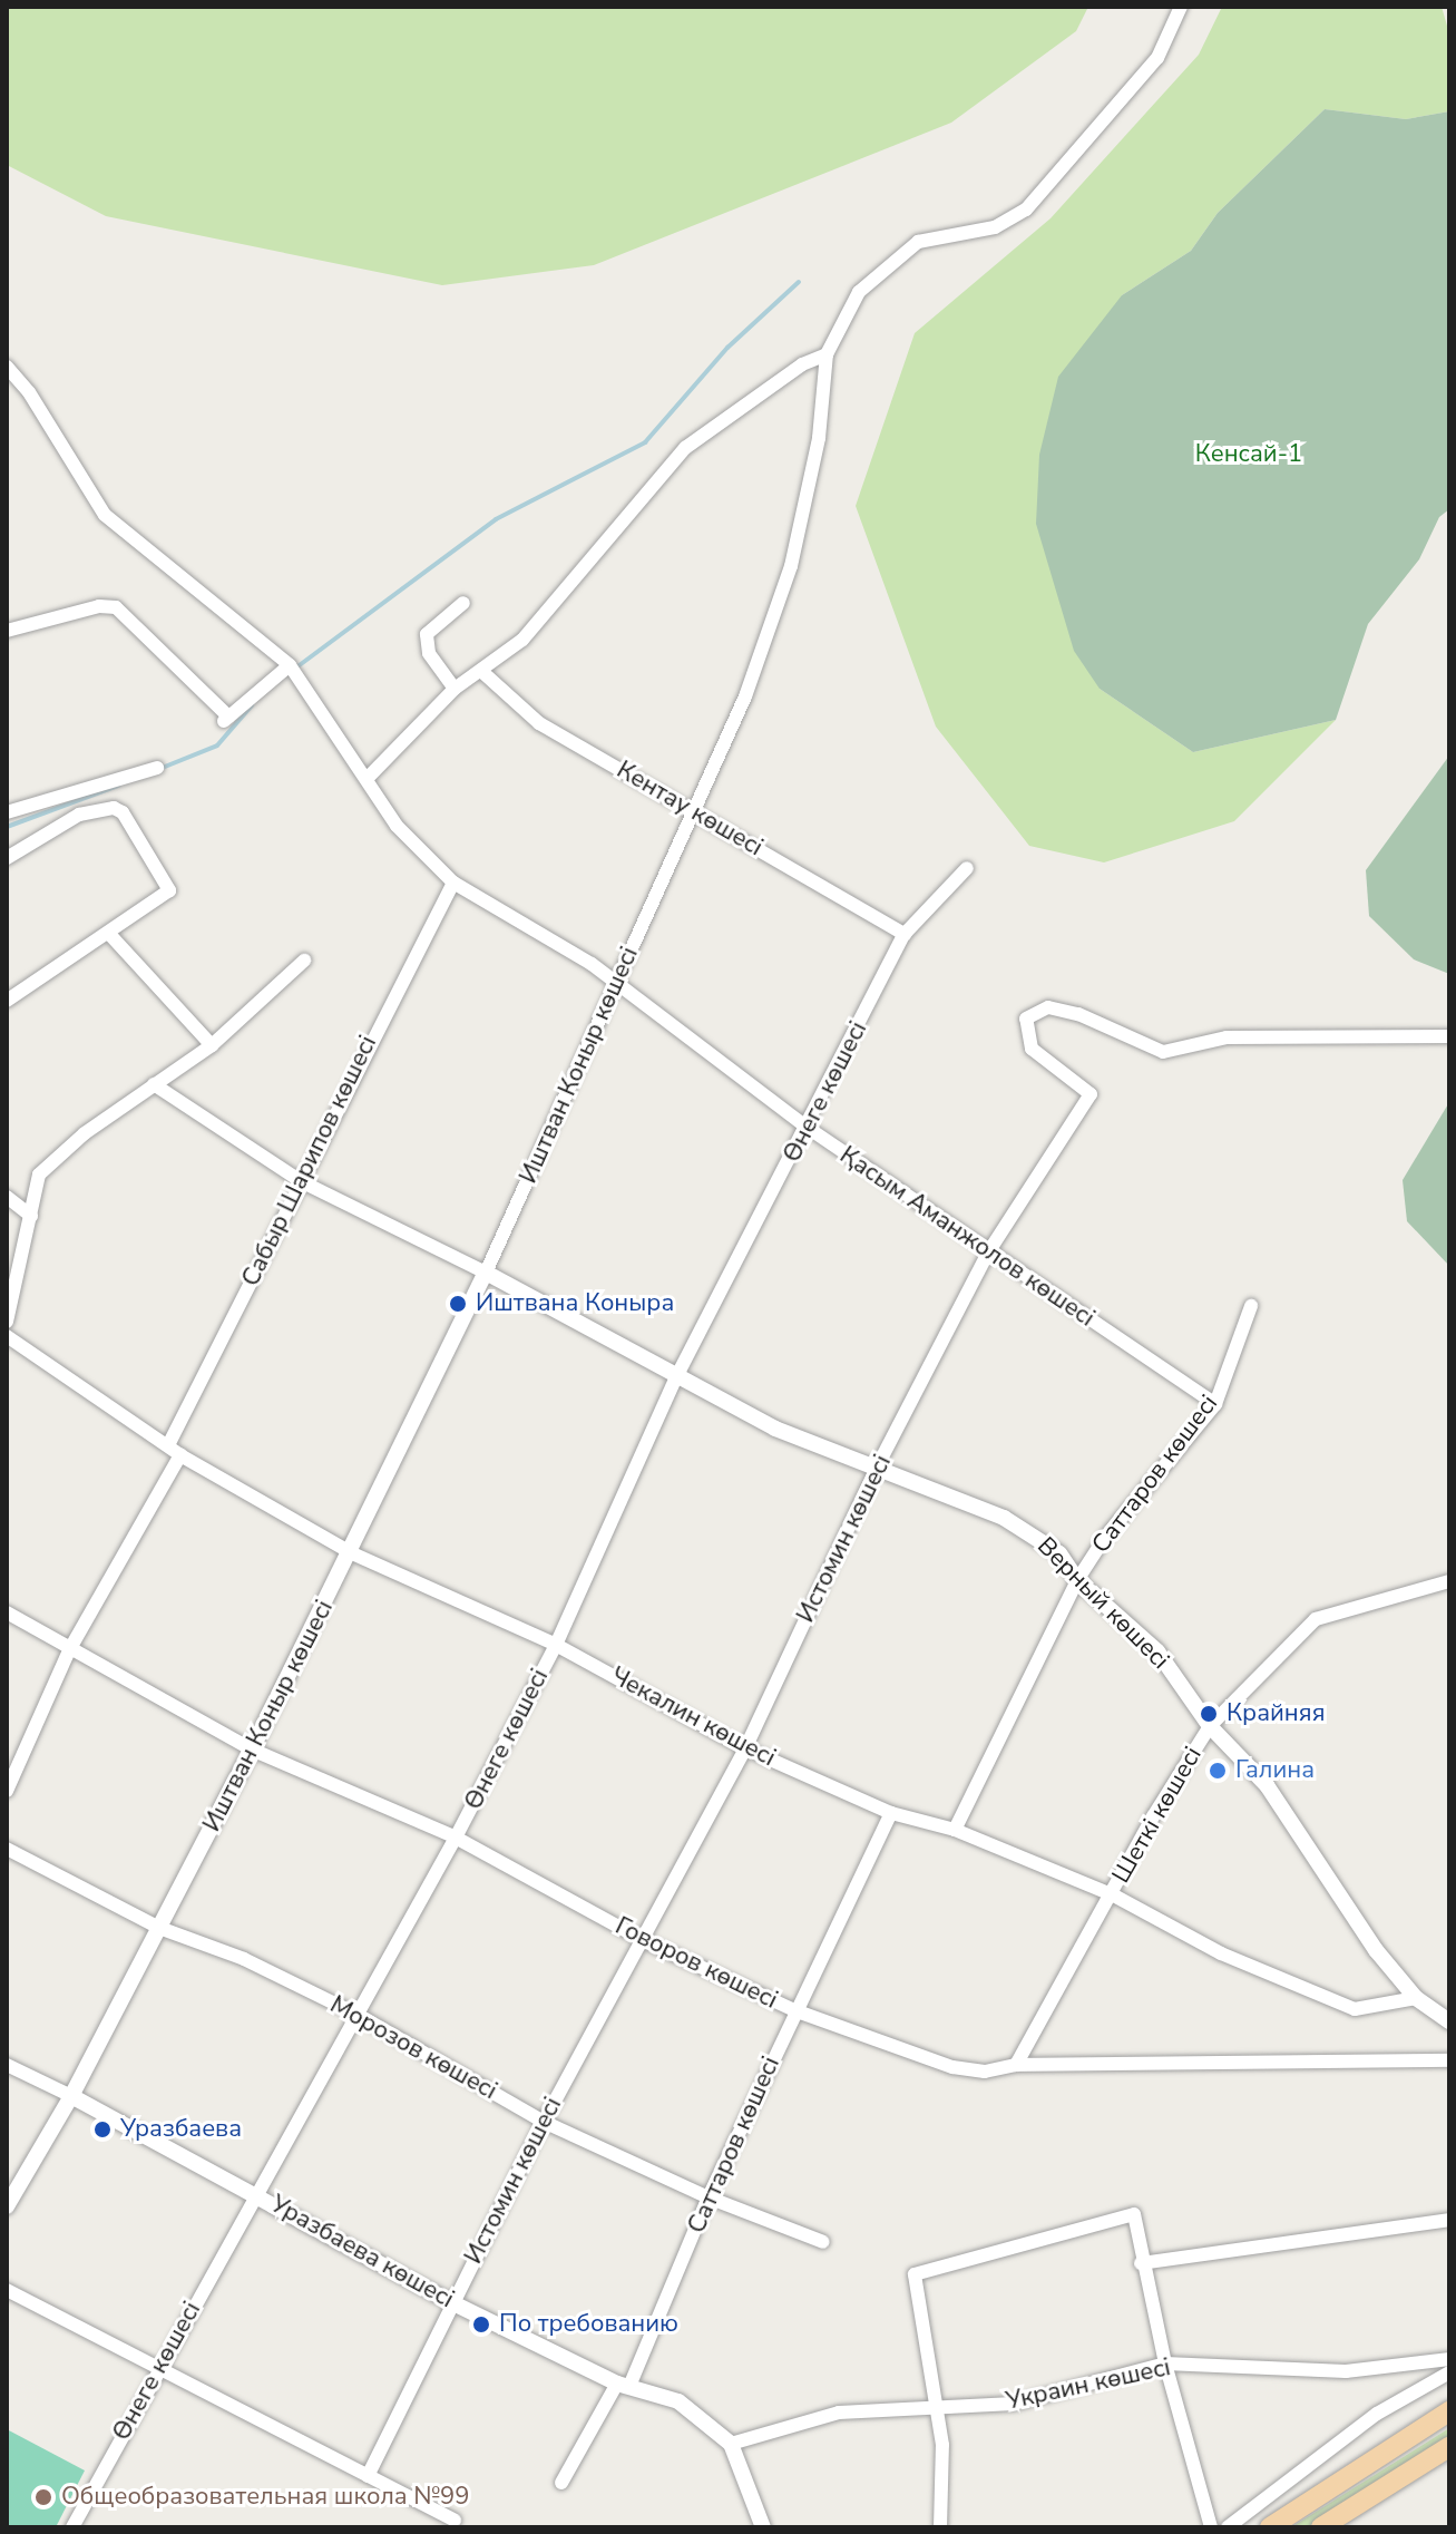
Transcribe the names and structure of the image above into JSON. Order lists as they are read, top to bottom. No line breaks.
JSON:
{"streets":{"street":["Кентау көшесі","Иштван Коныр көшесі","Өнеге көшесі","Сабыр Шарипов көшесі","Қасым Аманжолов көшесі","Саттаров көшесі","Истомин көшесі","Верный көшесі","Чекалин көшесі","Шеткі көшесі","Говоров көшесі","Морозов көшесі","Уразбаева көшесі","Украин көшесі"]},"crossings":[["Кентау көшесі","Иштван Коныр көшесі"],["Кентау көшесі","Өнеге көшесі"],["Иштван Коныр көшесі","Қасым Аманжолов көшесі"],["Иштван Коныр көшесі","Верный көшесі"],["Иштван Коныр көшесі","Чекалин көшесі"],["Иштван Коныр көшесі","Говоров көшесі"],["Иштван Коныр көшесі","Морозов көшесі"],["Иштван Коныр көшесі","Уразбаева көшесі"],["Өнеге көшесі","Қасым Аманжолов көшесі"],["Өнеге көшесі","Верный көшесі"],["Өнеге көшесі","Чекалин көшесі"],["Өнеге көшесі","Говоров көшесі"],["Өнеге көшесі","Морозов көшесі"],["Өнеге көшесі","Уразбаева көшесі"],["Сабыр Шарипов көшесі","Қасым Аманжолов көшесі"],["Сабыр Шарипов көшесі","Чекалин көшесі"],["Қасым Аманжолов көшесі","Саттаров көшесі"],["Қасым Аманжолов көшесі","Истомин көшесі"],["Саттаров көшесі","Верный көшесі"],["Саттаров көшесі","Чекалин көшесі"],["Саттаров көшесі","Говоров көшесі"],["Саттаров көшесі","Морозов көшесі"],["Саттаров көшесі","Уразбаева көшесі"],["Истомин көшесі","Верный көшесі"],["Истомин көшесі","Чекалин көшесі"],["Истомин көшесі","Говоров көшесі"],["Истомин көшесі","Морозов көшесі"],["Истомин көшесі","Уразбаева көшесі"],["Верный көшесі","Чекалин көшесі"],["Верный көшесі","Шеткі көшесі"],["Чекалин көшесі","Шеткі көшесі"],["Шеткі көшесі","Говоров көшесі"],["Уразбаева көшесі","Украин көшесі"]],"parks":["Кенсай-1"],"places":["Иштвана Коныра","Крайняя","Галина","Уразбаева","По требованию","Общеобразовательная школа №99"]}
